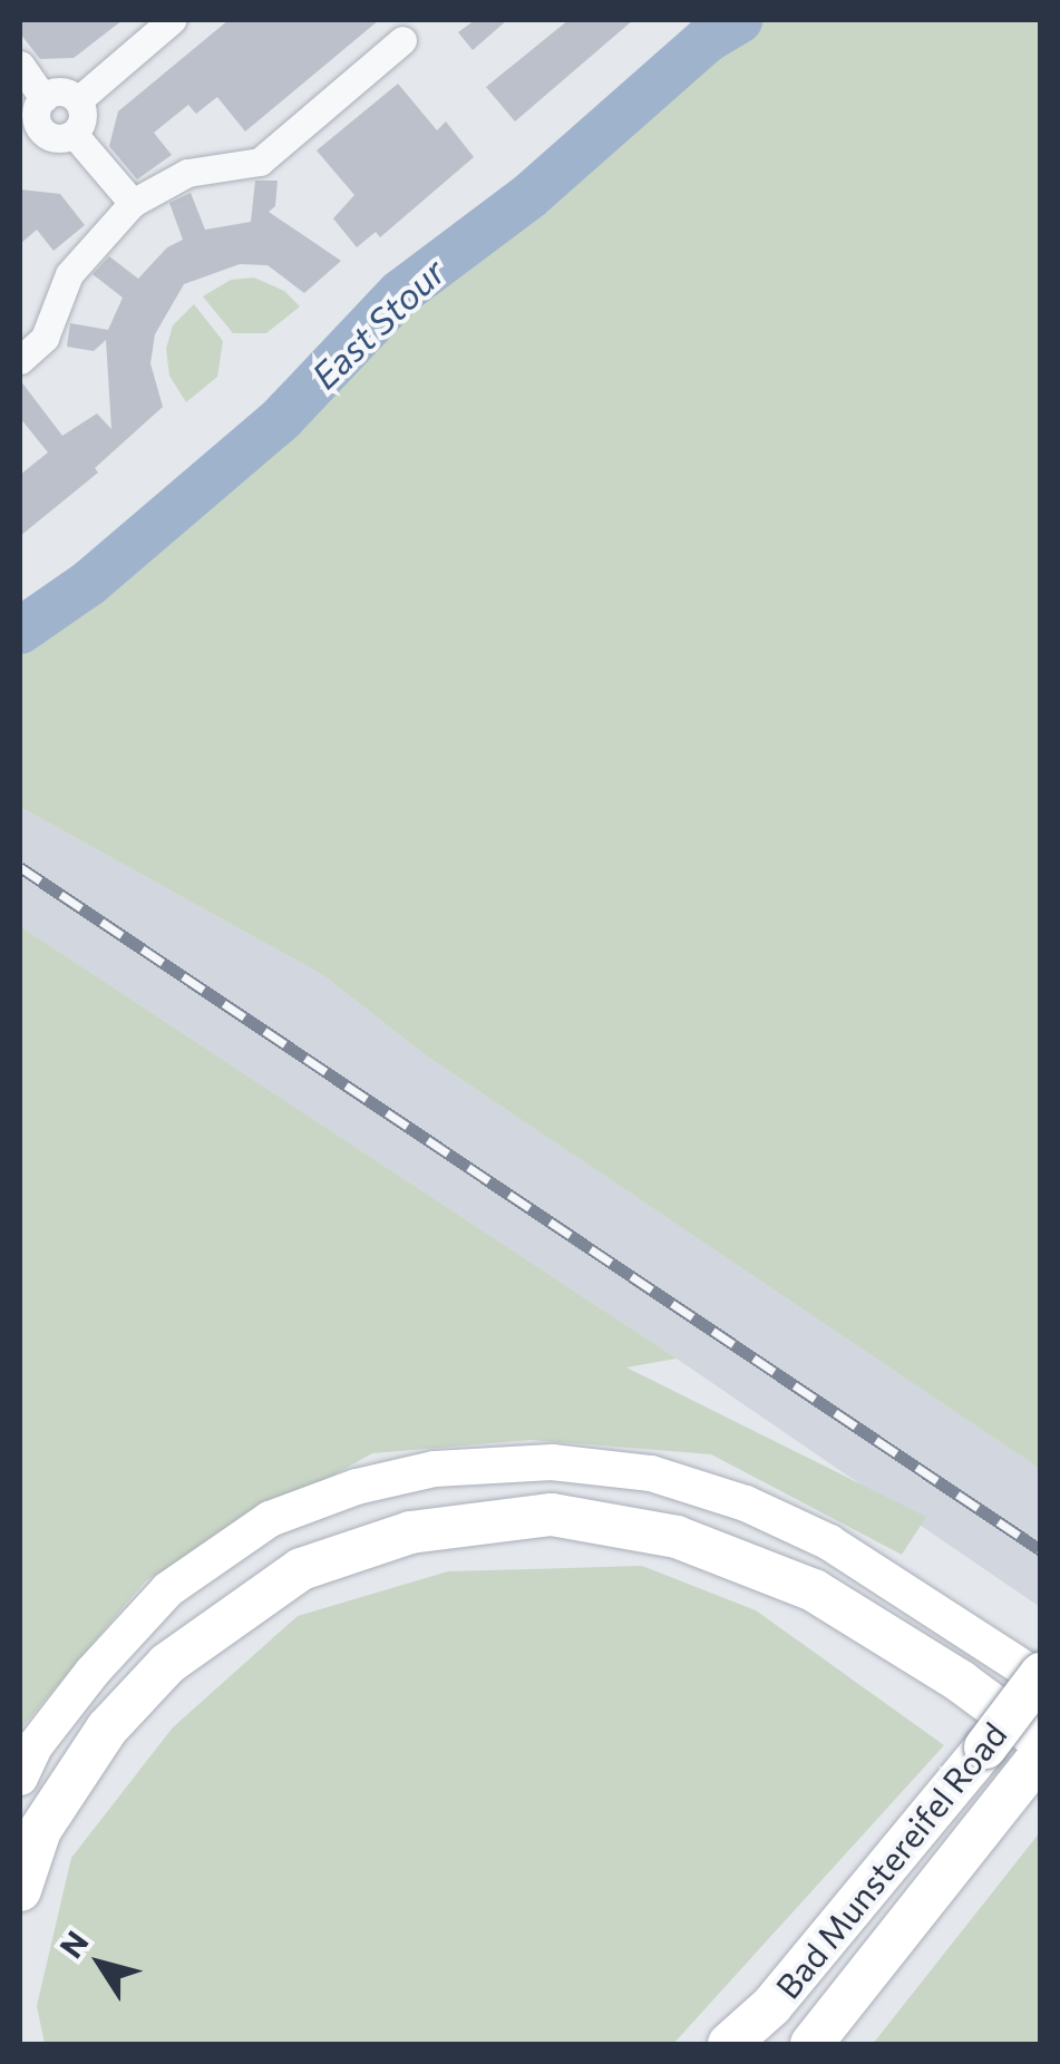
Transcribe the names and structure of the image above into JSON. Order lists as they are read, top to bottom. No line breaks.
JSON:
{"streets":{"highway":["Bad Munstereifel Road"]},"water":["East Stour"],"north":"top left"}
